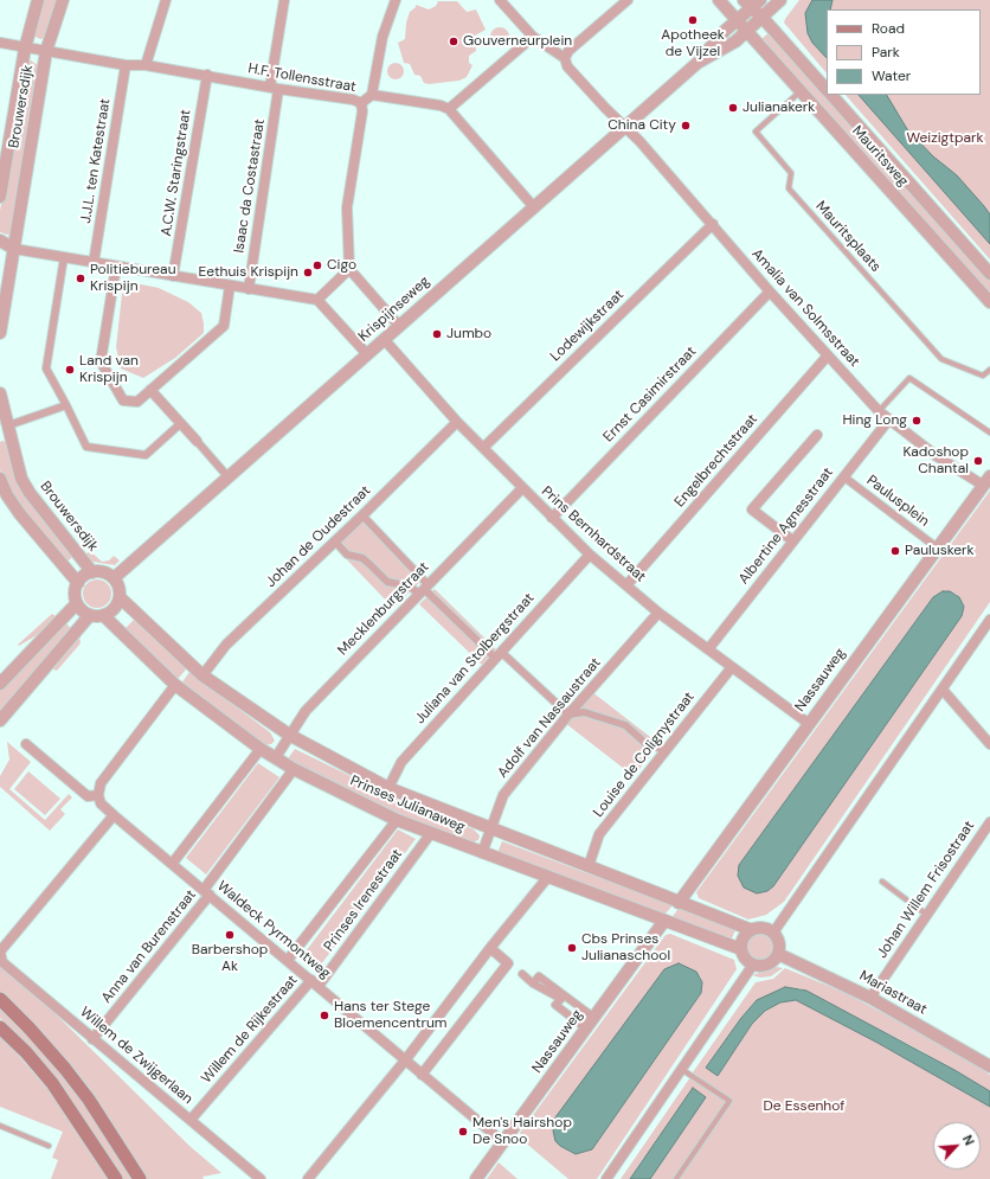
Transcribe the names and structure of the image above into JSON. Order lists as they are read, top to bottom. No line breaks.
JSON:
{"streets":{"street":["H.F. Tollensstraat","Brouwersdijk","Mauritsweg","J.J.L. ten Katestraat","A.C.W. Staringstraat","Isaac da Costastraat","Amalia van Solmsstraat","Krispijnseweg","Lodewijkstraat","Ernst Casimirstraat","Engelbrechtstraat","Paulusplein","Albertine Agnesstraat","Prins Bernhardstraat","Johan de Oudestraat","Mecklenburgstraat","Juliana van Stolbergstraat","Nassauweg","Adolf van Nassaustraat","Louise de Colignystraat","Prinses Julianaweg","Johan Willem Frisostraat","Prinses Irenestraat","Waldeck Pyrmontweg","Anna van Burenstraat","Mariastraat","Willem de Rijkestraat","Willem de Zwijgerlaan"],"lane":["Mauritsplaats"]},"crossings":[["H.F. Tollensstraat","Brouwersdijk"],["H.F. Tollensstraat","J.J.L. ten Katestraat"],["H.F. Tollensstraat","A.C.W. Staringstraat"],["H.F. Tollensstraat","Isaac da Costastraat"],["Brouwersdijk","Krispijnseweg"],["Brouwersdijk","Prinses Julianaweg"],["Mauritsweg","Mauritsplaats"],["Mauritsweg","Krispijnseweg"],["Amalia van Solmsstraat","Krispijnseweg"],["Amalia van Solmsstraat","Lodewijkstraat"],["Amalia van Solmsstraat","Ernst Casimirstraat"],["Amalia van Solmsstraat","Engelbrechtstraat"],["Amalia van Solmsstraat","Albertine Agnesstraat"],["Amalia van Solmsstraat","Nassauweg"],["Krispijnseweg","Prins Bernhardstraat"],["Krispijnseweg","Prinses Julianaweg"],["Lodewijkstraat","Prins Bernhardstraat"],["Ernst Casimirstraat","Prins Bernhardstraat"],["Engelbrechtstraat","Prins Bernhardstraat"],["Paulusplein","Albertine Agnesstraat"],["Paulusplein","Nassauweg"],["Albertine Agnesstraat","Prins Bernhardstraat"],["Prins Bernhardstraat","Johan de Oudestraat"],["Prins Bernhardstraat","Mecklenburgstraat"],["Prins Bernhardstraat","Juliana van Stolbergstraat"],["Prins Bernhardstraat","Nassauweg"],["Prins Bernhardstraat","Adolf van Nassaustraat"],["Prins Bernhardstraat","Louise de Colignystraat"],["Johan de Oudestraat","Prinses Julianaweg"],["Mecklenburgstraat","Prinses Julianaweg"],["Juliana van Stolbergstraat","Prinses Julianaweg"],["Nassauweg","Prinses Julianaweg"],["Nassauweg","Waldeck Pyrmontweg"],["Adolf van Nassaustraat","Prinses Julianaweg"],["Louise de Colignystraat","Prinses Julianaweg"],["Prinses Julianaweg","Prinses Irenestraat"],["Prinses Julianaweg","Anna van Burenstraat"],["Prinses Julianaweg","Mariastraat"],["Johan Willem Frisostraat","Mariastraat"],["Prinses Irenestraat","Waldeck Pyrmontweg"],["Prinses Irenestraat","Willem de Rijkestraat"],["Waldeck Pyrmontweg","Anna van Burenstraat"],["Waldeck Pyrmontweg","Willem de Rijkestraat"],["Anna van Burenstraat","Willem de Zwijgerlaan"],["Willem de Rijkestraat","Willem de Zwijgerlaan"]],"parks":["Weizigtpark","De Essenhof"],"places":["Apotheek de Vijzel","Gouverneurplein","Julianakerk","China City","Cigo","Eethuis Krispijn","Politiebureau Krispijn","Jumbo","Land van Krispijn","Hing Long","Kadoshop Chantal","Pauluskerk","Barbershop Ak","Cbs Prinses Julianaschool","Hans ter Stege Bloemencentrum","Men's Hairshop De Snoo"],"legend":["Road","Park","Water"],"north":"top right"}
